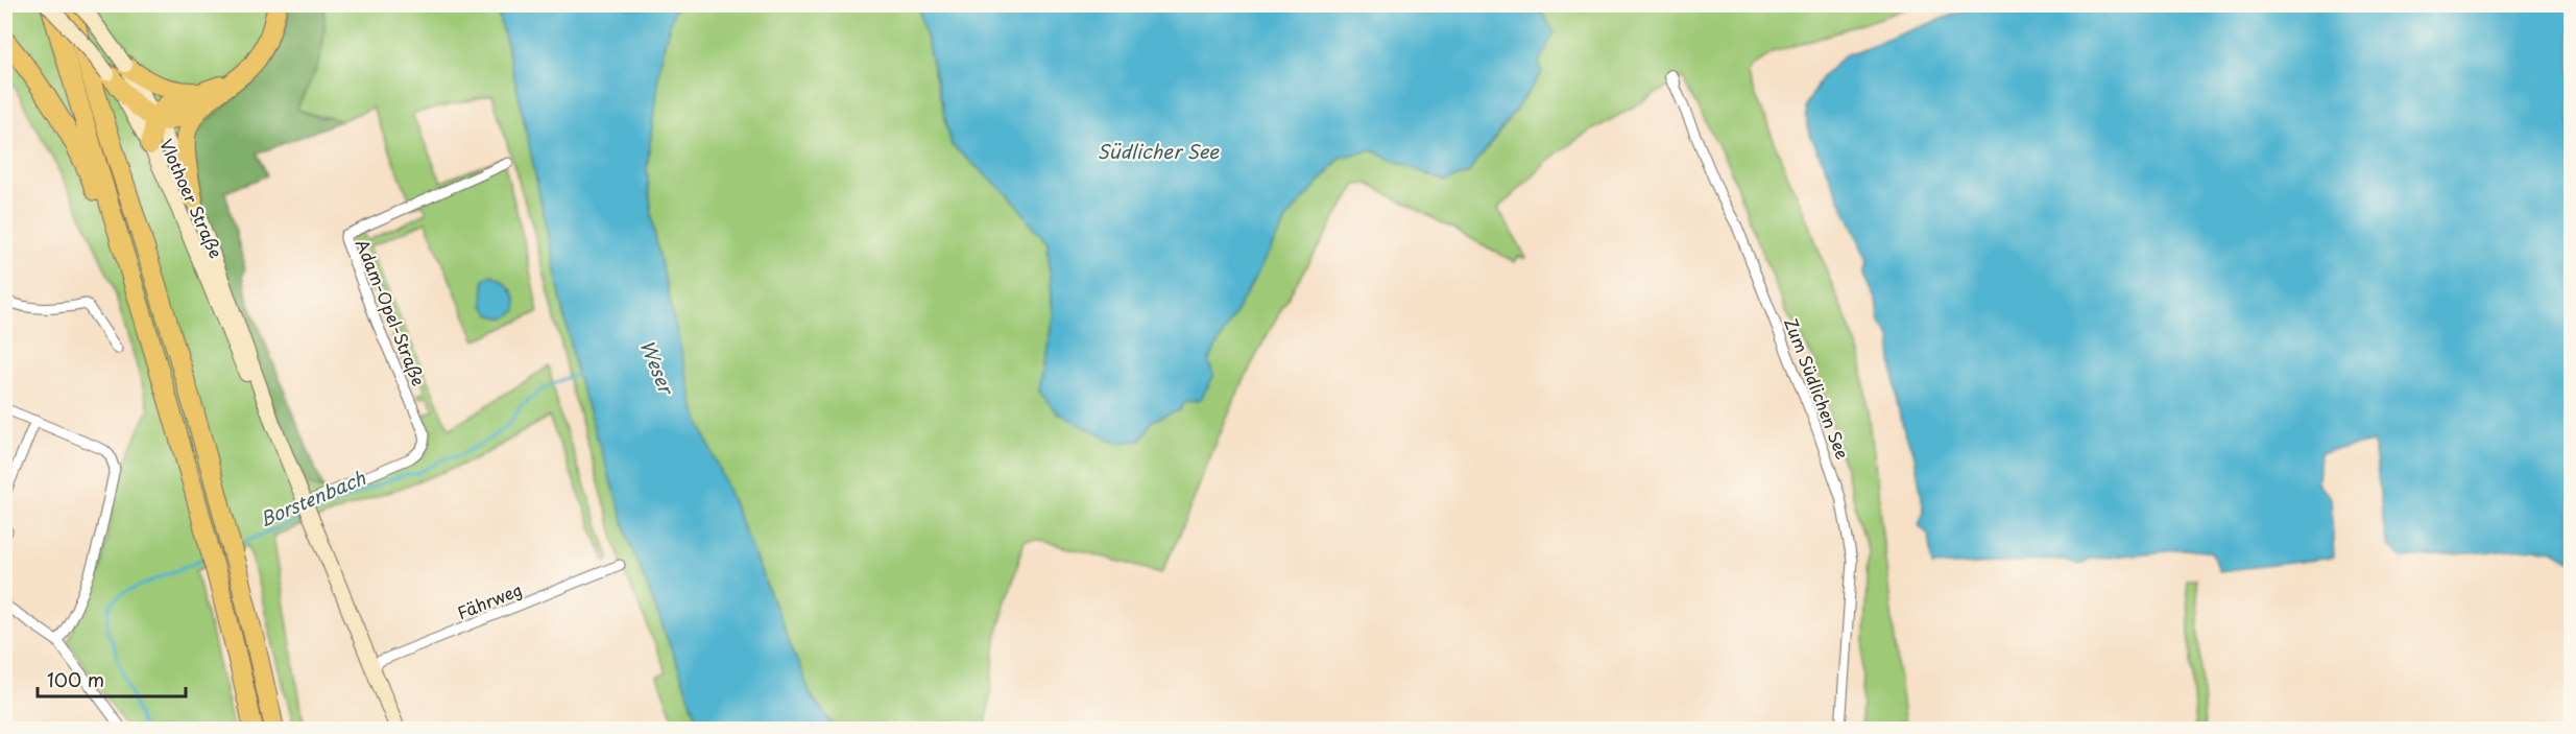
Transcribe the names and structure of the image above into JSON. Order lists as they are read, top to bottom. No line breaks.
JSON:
{"streets":{"main road":["Vlothoer Straße"],"street":["Adam-Opel-Straße","Zum Südlichen See","Fährweg"]},"crossings":[["Vlothoer Straße","Adam-Opel-Straße"],["Vlothoer Straße","Fährweg"]],"water":["Südlicher See","Weser","Borstenbach"],"scale_bar":"100 m"}
